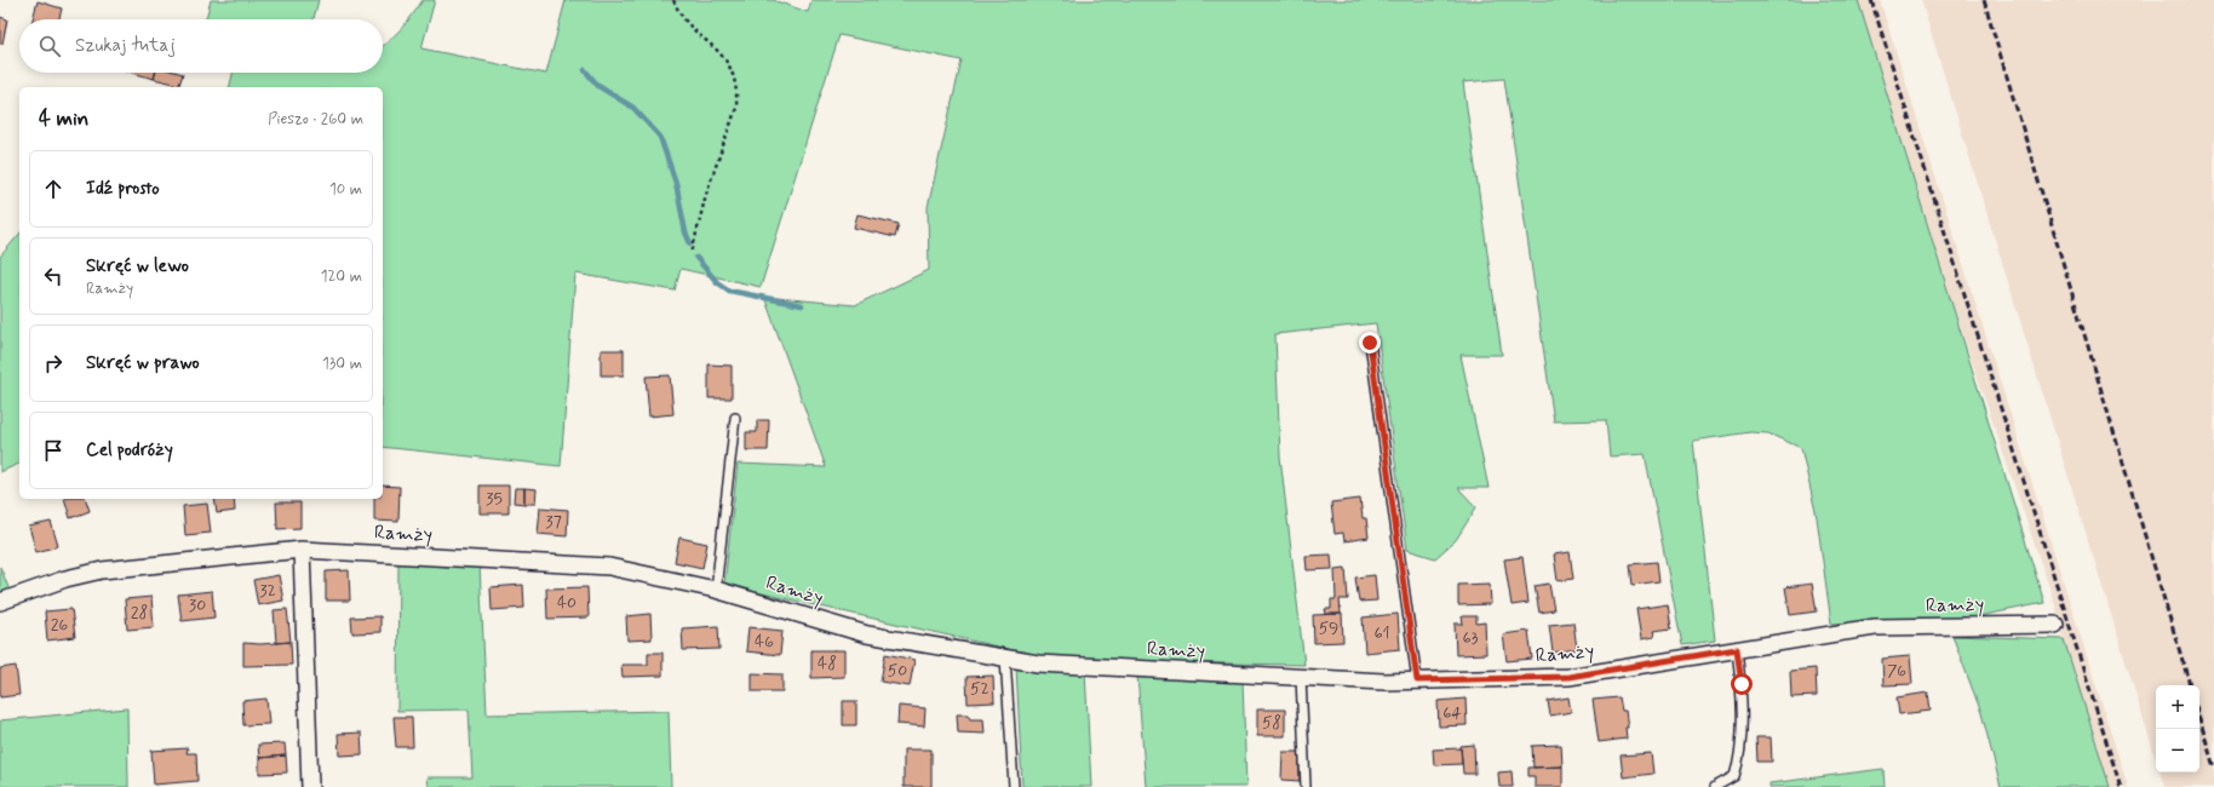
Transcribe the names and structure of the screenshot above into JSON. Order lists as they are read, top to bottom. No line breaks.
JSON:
{"streets":{"street":["Ramży"]},"house_numbers":["35","37","32","40","30","28","26","59","61","63","46","48","50","76","52","64","58"],"page":{"search":"Szukaj tutaj","heading":["4 min","Pieszo · 260 m"],"list":[["Idź prosto","10 m"],["Skręć w lewo","Ramży","120 m"],["Skręć w prawo","130 m"],"Cel podróży"],"map_buttons":["+","−"]}}
